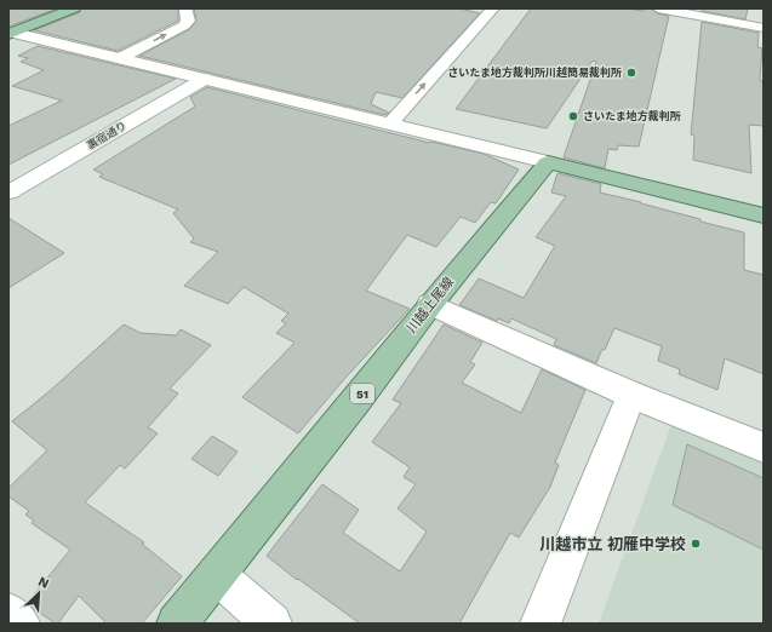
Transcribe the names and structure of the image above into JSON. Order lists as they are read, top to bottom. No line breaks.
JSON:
{"streets":{"main road":["川越上尾線","51"],"street":["裏宿通り"]},"places":["さいたま地方裁判所川越簡易裁判所","さいたま地方裁判所","川越市立 初雁中学校"],"north":"top right"}
